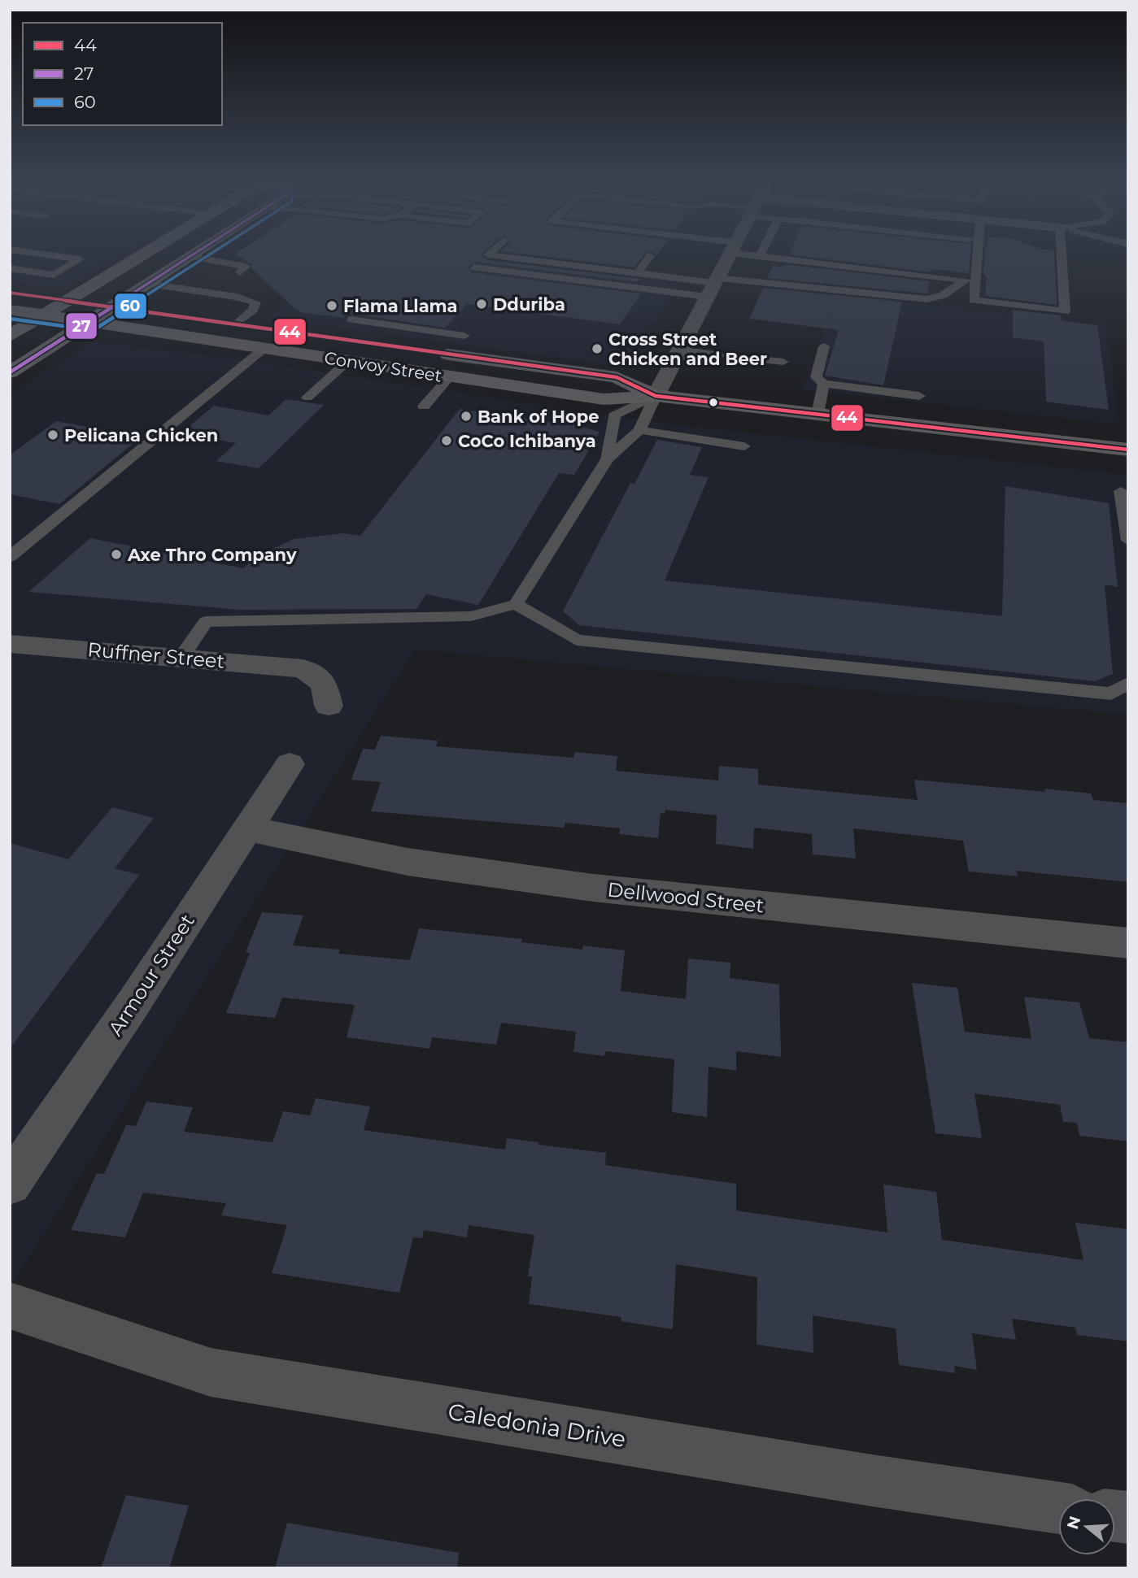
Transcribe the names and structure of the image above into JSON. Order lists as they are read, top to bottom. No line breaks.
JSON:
{"streets":{"main road":["Convoy Street"],"street":["Ruffner Street","Dellwood Street","Armour Street","Caledonia Drive"]},"crossings":[["Dellwood Street","Armour Street"]],"places":["Dduriba","Flama Llama","Cross Street Chicken and Beer","Bank of Hope","Pelicana Chicken","CoCo Ichibanya","Axe Thro Company"],"lines":["transit line 27","transit line 60","transit line 44"],"legend":["44","27","60"],"north":"left"}
